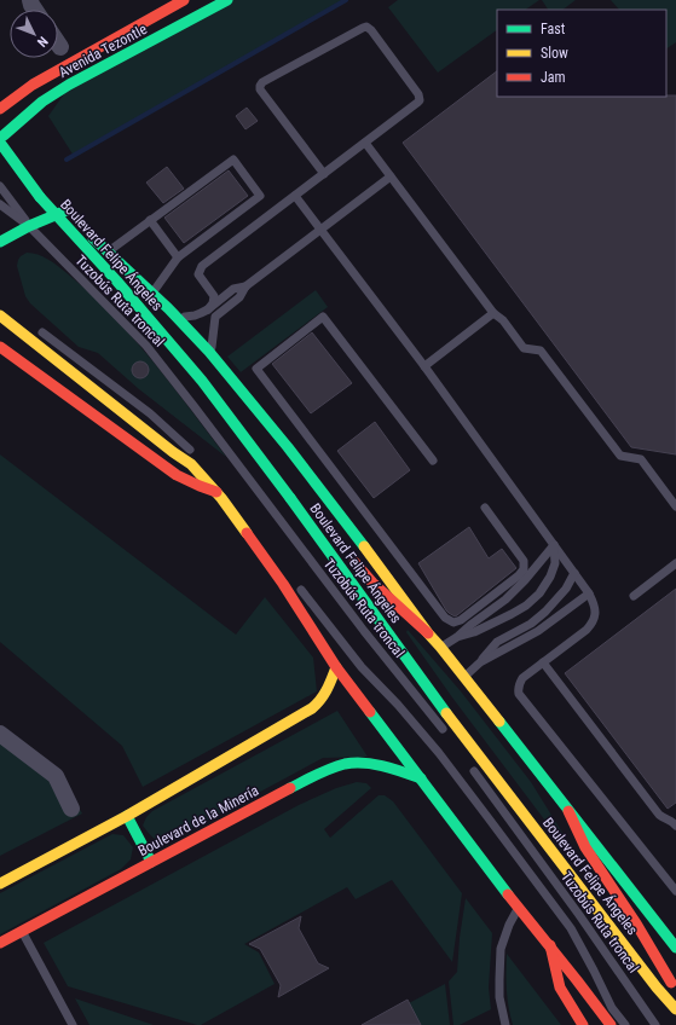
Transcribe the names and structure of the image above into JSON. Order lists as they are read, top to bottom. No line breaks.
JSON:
{"streets":{"main road":["Avenida Tezontle","Boulevard Felipe Ángeles","Boulevard de la Minería"],"lane":["Tuzobús Ruta troncal"]},"crossings":[["Avenida Tezontle","Boulevard Felipe Ángeles"]],"legend":["Fast","Slow","Jam"],"north":"bottom right"}
